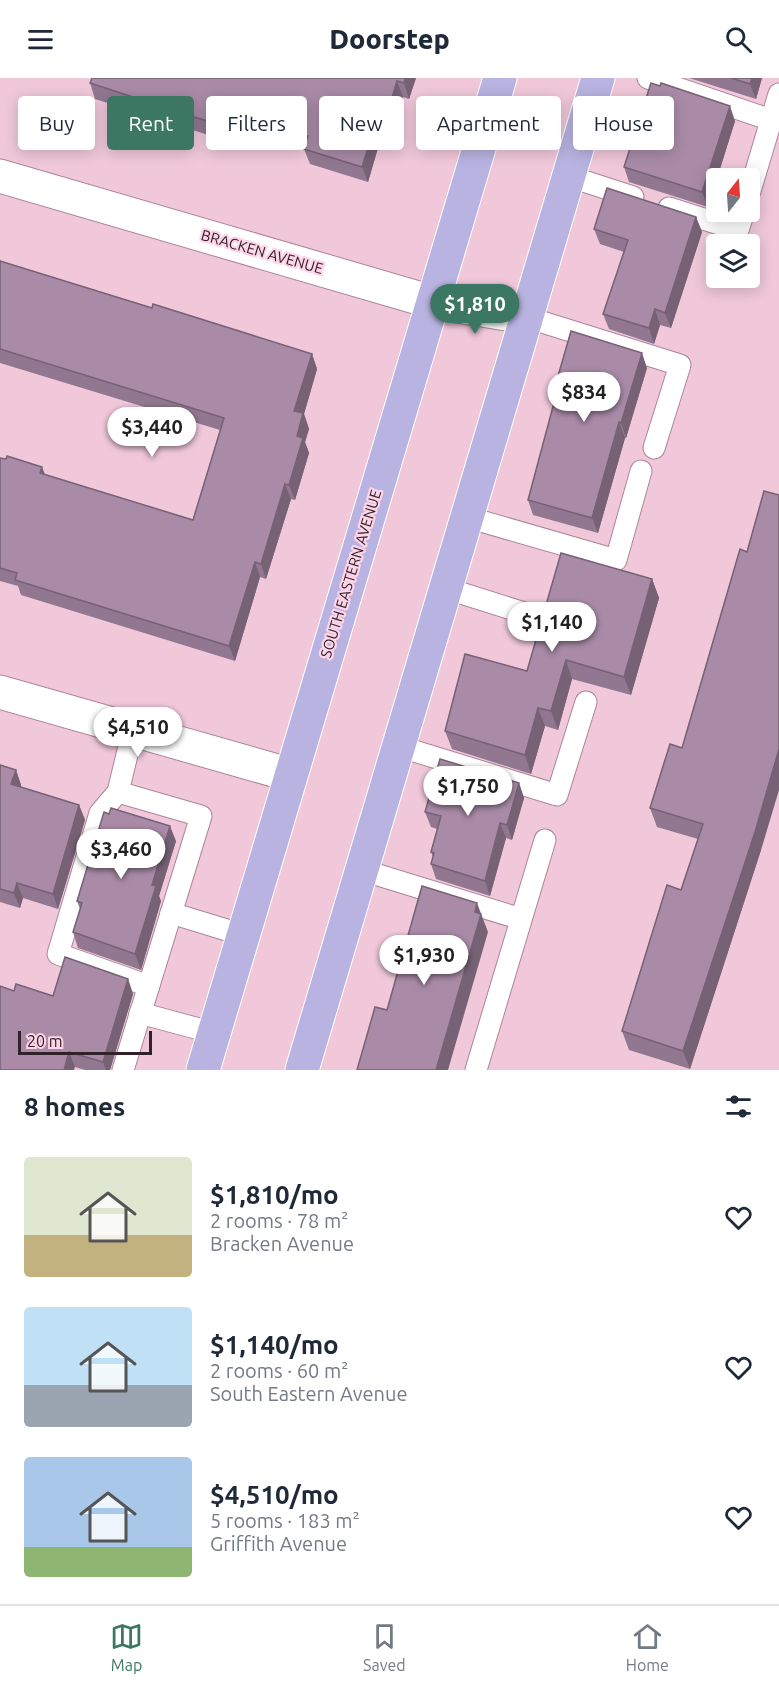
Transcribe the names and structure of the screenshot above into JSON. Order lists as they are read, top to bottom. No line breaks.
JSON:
{"streets":{"main road":["SOUTH EASTERN AVENUE"],"street":["BRACKEN AVENUE"]},"crossings":[["BRACKEN AVENUE","SOUTH EASTERN AVENUE"]],"scale_bar":"20 m","north":"top","page":{"header":"Doorstep","chip":["Buy","Rent","Filters","New","Apartment","House"],"price":["$1,810","$834","$3,440","$1,140","$4,510","$1,750","$3,460","$1,930"],"scale":"20 m","heading":"8 homes","list":[{"name":"$1,810/mo","note":"2 rooms · 78 m² · Bracken Avenue"},{"name":"$1,140/mo","note":"2 rooms · 60 m² · South Eastern Avenue"},{"name":"$4,510/mo","note":"5 rooms · 183 m² · Griffith Avenue"}],"tabs":["Map","Saved","Home"]}}
